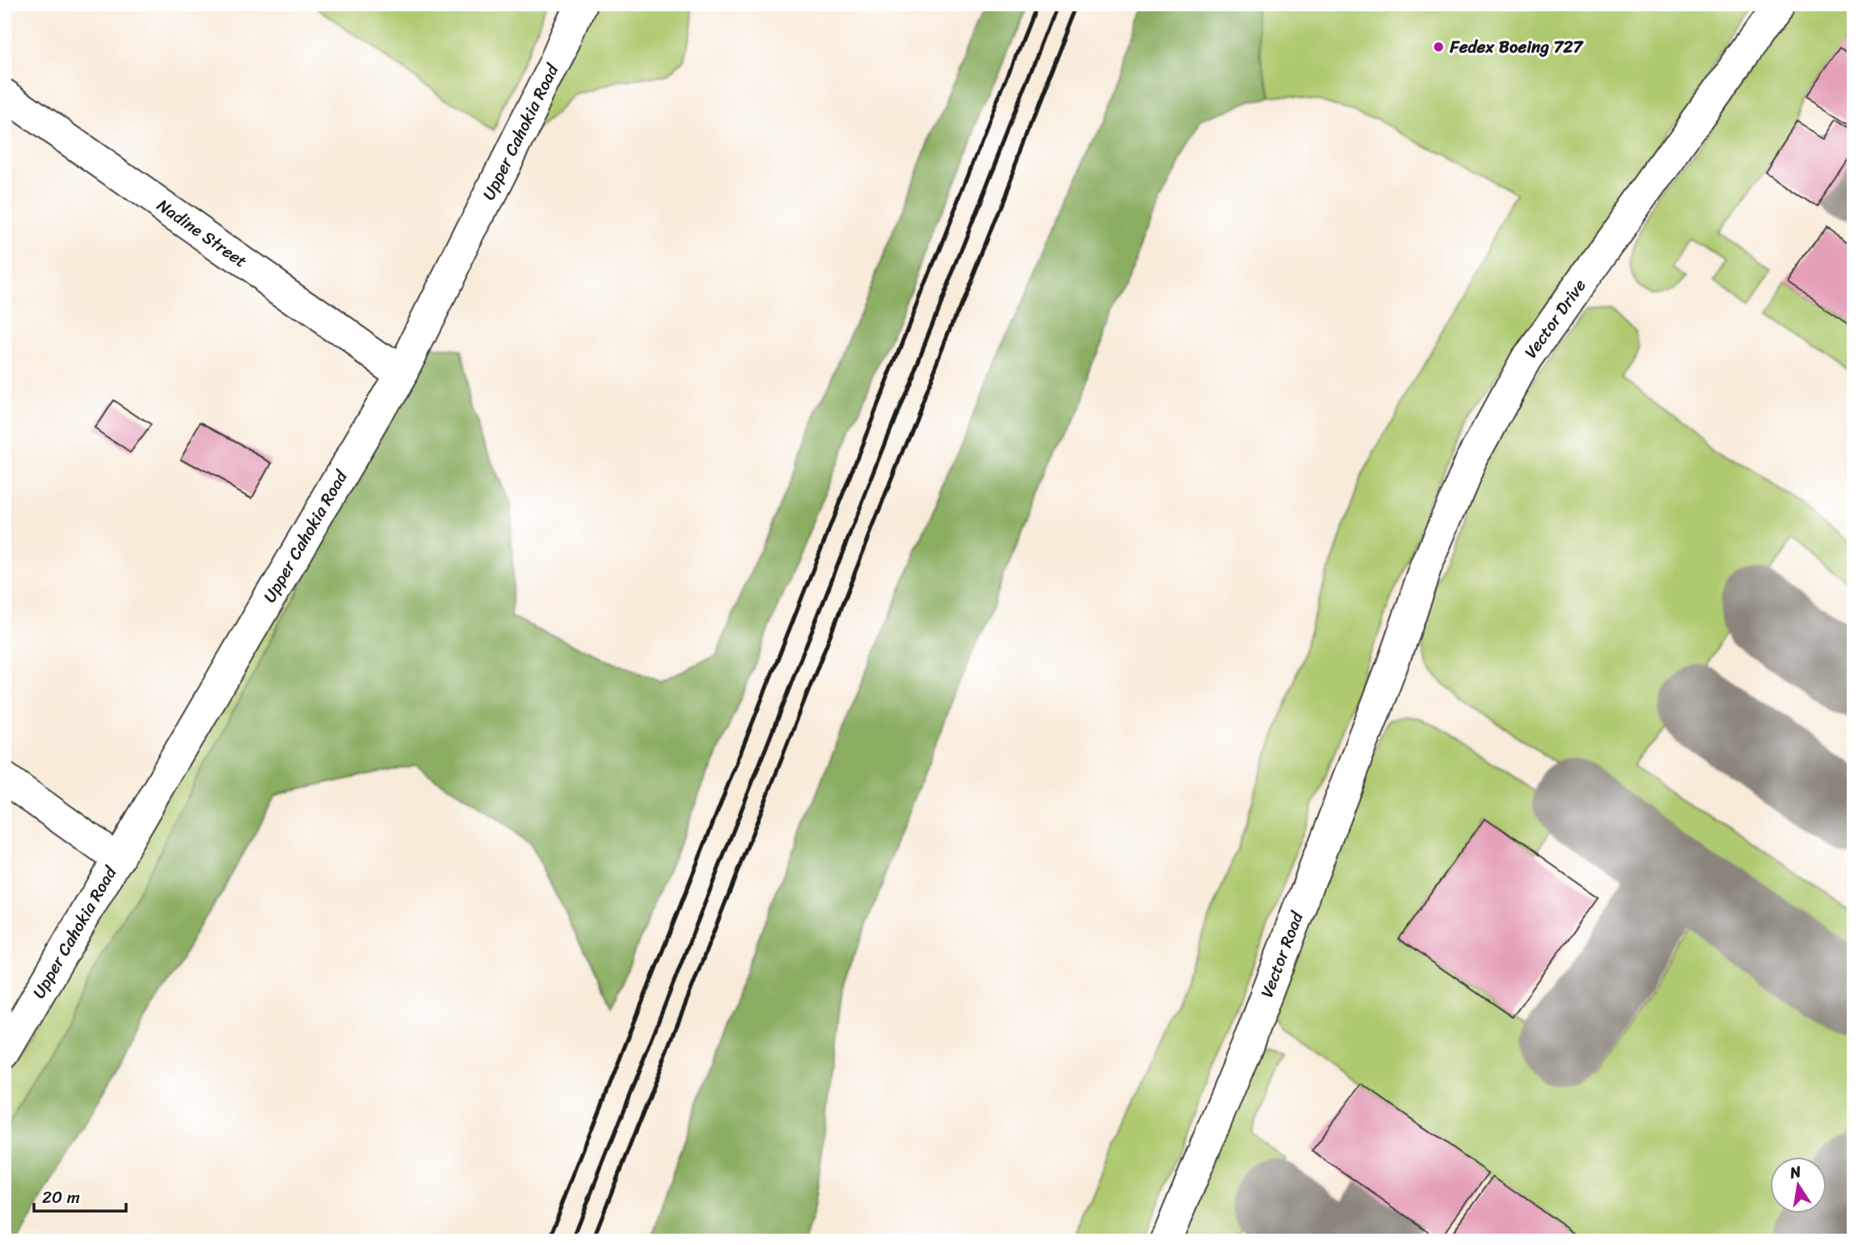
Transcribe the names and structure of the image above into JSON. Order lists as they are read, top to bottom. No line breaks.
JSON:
{"streets":{"street":["Upper Cahokia Road","Nadine Street","Vector Drive","Vector Road"]},"crossings":[["Upper Cahokia Road","Nadine Street"],["Vector Drive","Vector Road"]],"places":["Fedex Boeing 727"],"scale_bar":"20 m","north":"top"}
